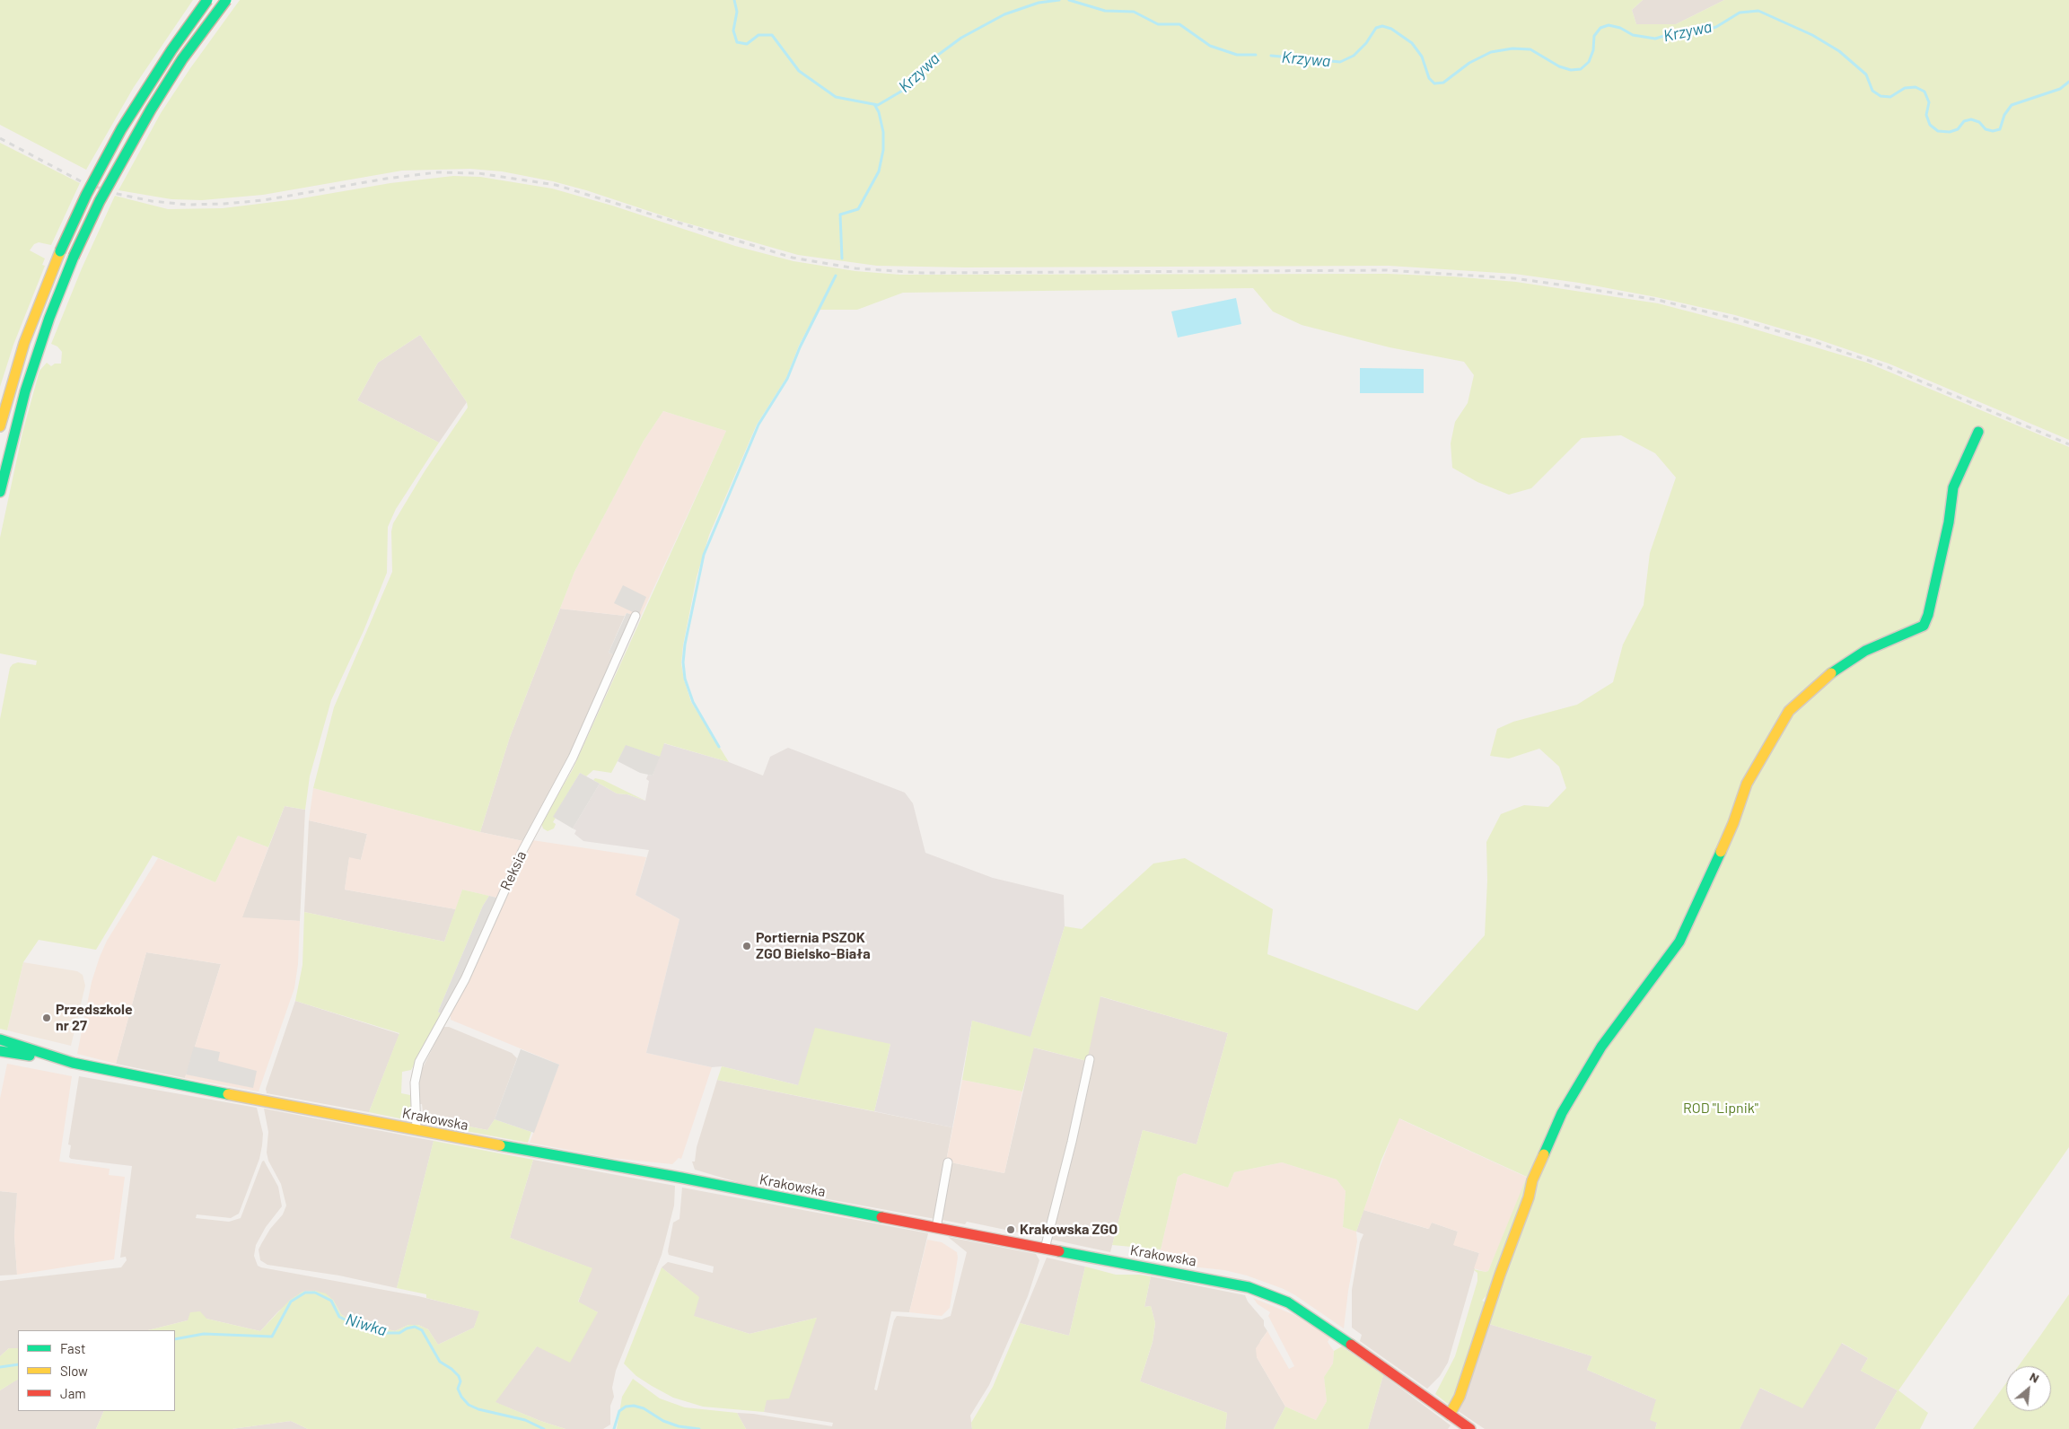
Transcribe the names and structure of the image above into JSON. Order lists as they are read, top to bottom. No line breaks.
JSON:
{"streets":{"main road":["Krakowska"],"street":["Reksia"]},"crossings":[["Reksia","Krakowska"]],"water":["Krzywa","Niwka"],"parks":["ROD \"Lipnik\""],"places":["Portiernia PSZOK ZGO Bielsko-Biała","Przedszkole nr 27","Krakowska ZGO"],"legend":["Fast","Slow","Jam"],"north":"top right"}
